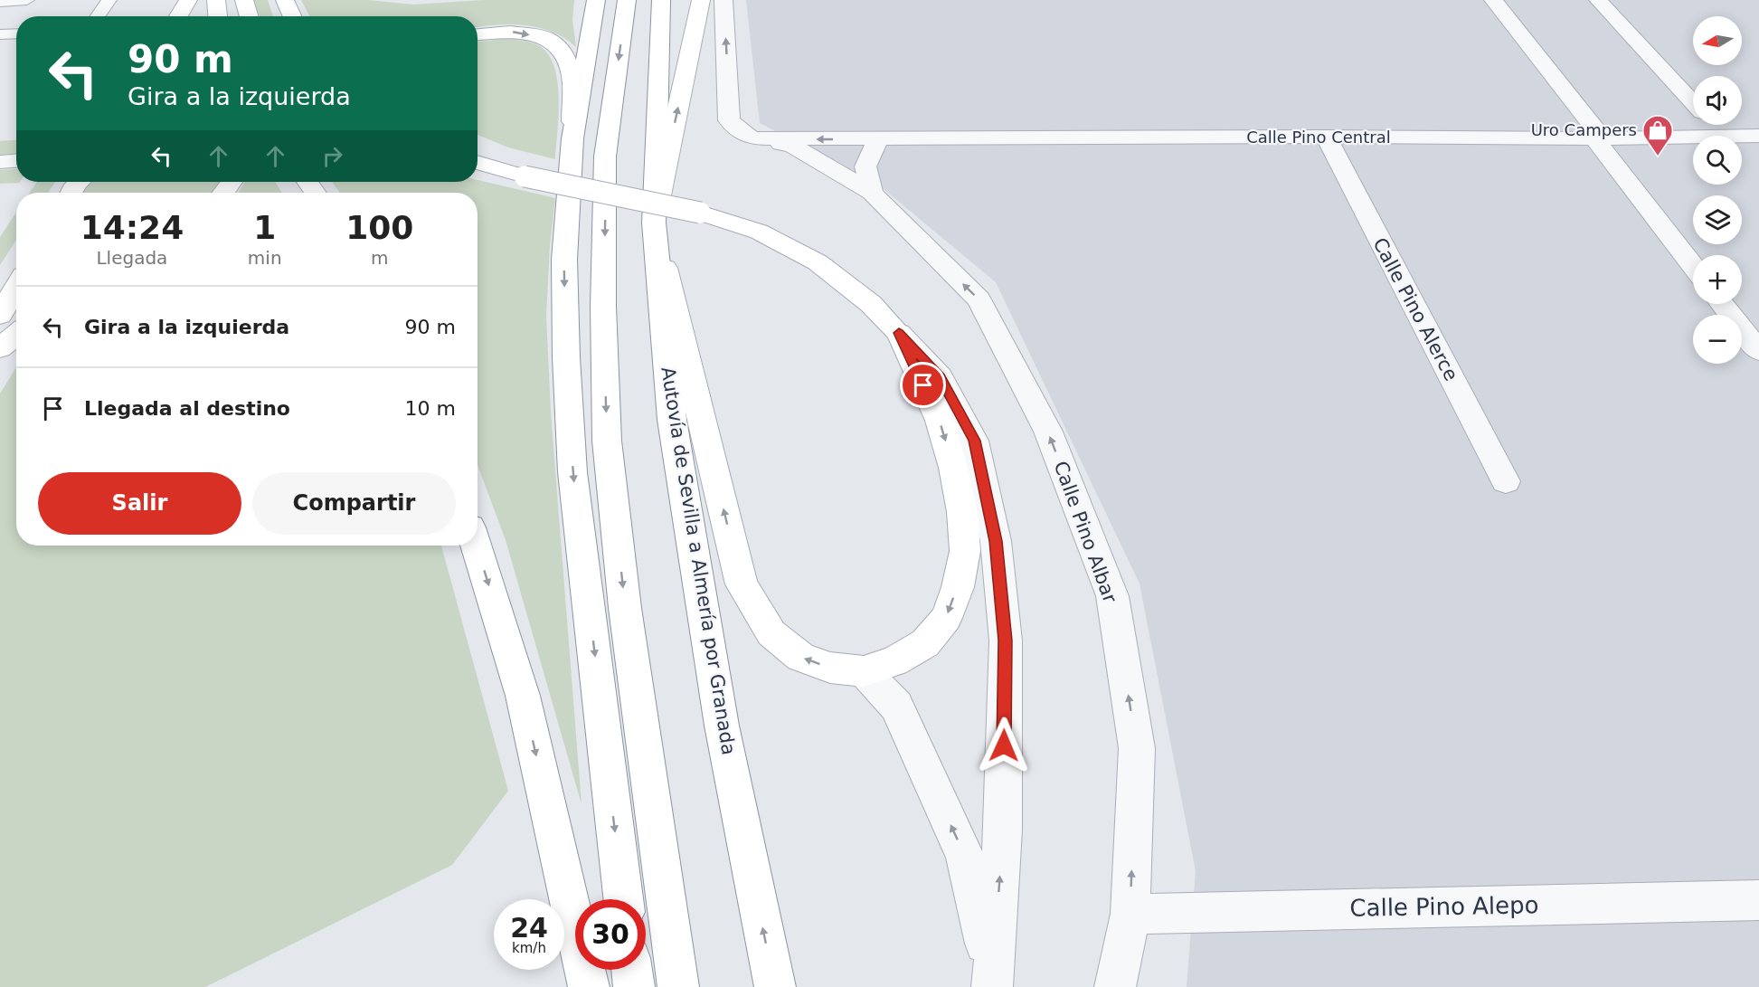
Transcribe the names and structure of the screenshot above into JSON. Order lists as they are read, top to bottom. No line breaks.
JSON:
{"streets":{"main road":["Autovía de Sevilla a Almería por Granada"],"street":["Calle Pino Central","Calle Pino Alerce","Calle Pino Albar","Calle Pino Alepo"]},"crossings":[["Calle Pino Central","Calle Pino Alerce"],["Calle Pino Central","Calle Pino Albar"],["Calle Pino Albar","Calle Pino Alepo"]],"places":{"shop":["Uro Campers"]},"north":"left","page":{"map_buttons":["+","−"],"turn":["90 m","Gira a la izquierda"],"eta":["14:24","Llegada","1","min","100","m"],"list":[{"name":"Gira a la izquierda","value":"90 m"},{"name":"Llegada al destino","value":"10 m"}],"buttons":["Salir","Compartir"],"speed":"24 km/h","limit":"30"}}
